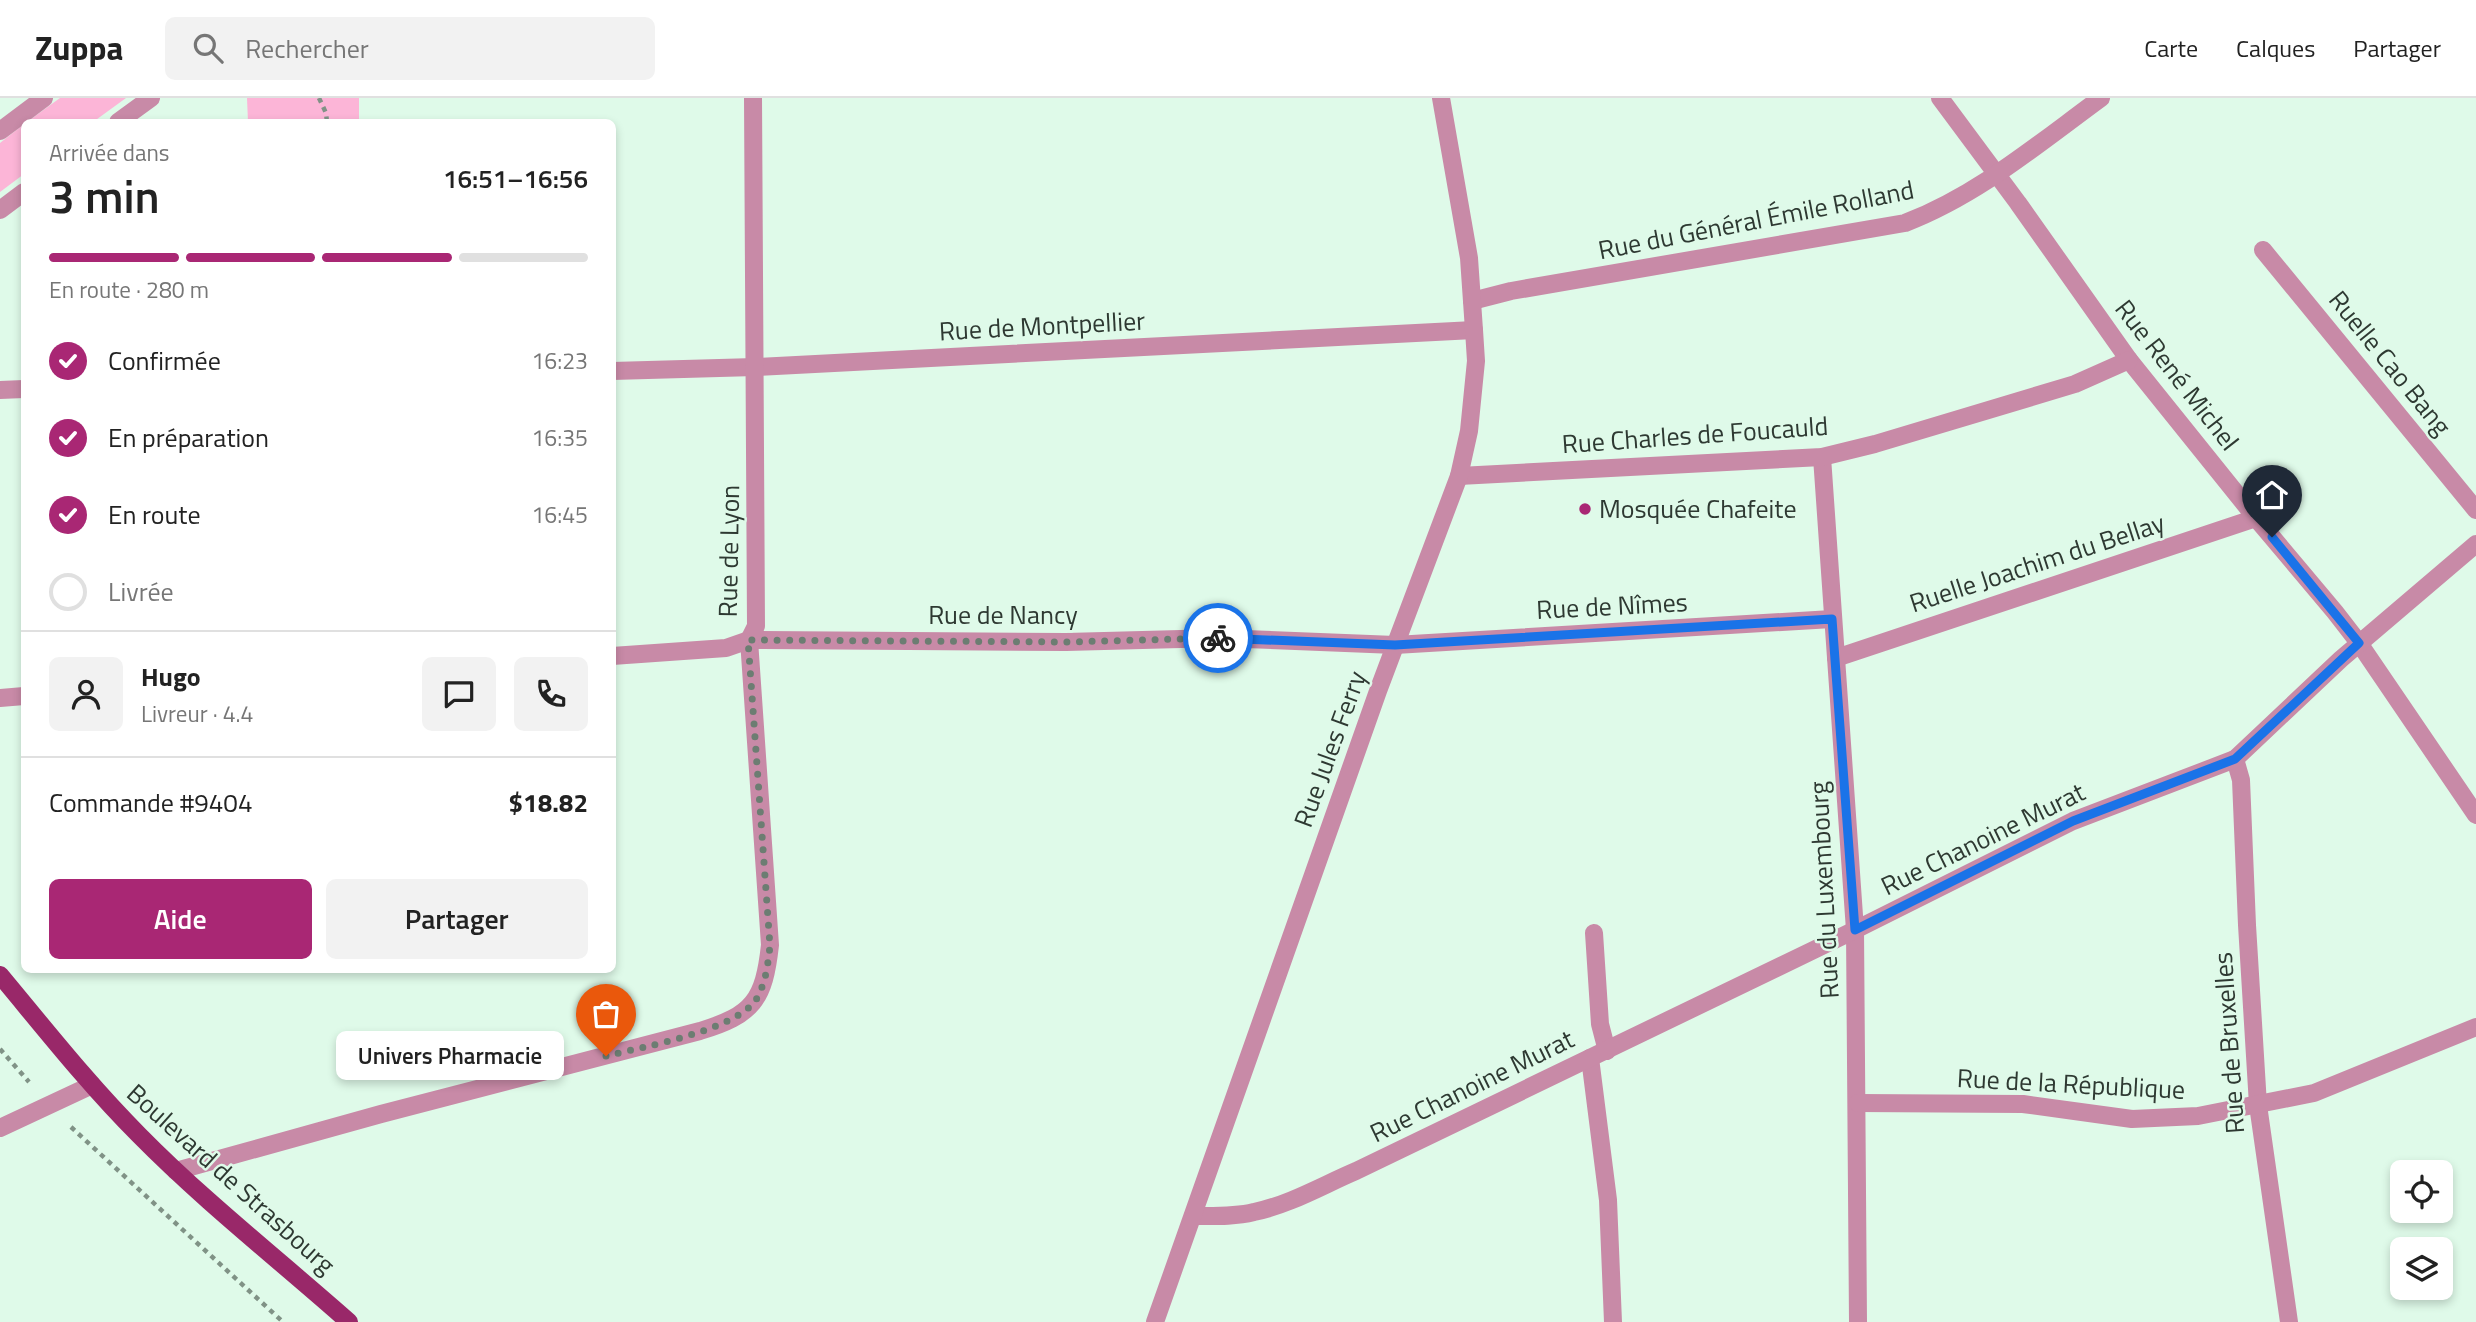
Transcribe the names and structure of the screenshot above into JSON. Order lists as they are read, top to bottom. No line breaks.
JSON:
{"streets":{"main road":["Boulevard de Strasbourg"],"street":["Rue du Général Émile Rolland","Rue de Montpellier","Ruelle Cao Bang","Rue René Michel","Rue Charles de Foucauld","Rue de Lyon","Ruelle Joachim du Bellay","Rue de Nîmes","Rue de Nancy","Rue Jules Ferry","Rue Chanoine Murat","Rue du Luxembourg","Rue de Bruxelles","Rue de la République"]},"crossings":[["Rue du Général Émile Rolland","Rue René Michel"],["Rue du Général Émile Rolland","Rue Jules Ferry"],["Rue de Montpellier","Rue de Lyon"],["Rue de Montpellier","Rue Jules Ferry"],["Rue René Michel","Rue Charles de Foucauld"],["Rue René Michel","Ruelle Joachim du Bellay"],["Rue René Michel","Rue Chanoine Murat"],["Rue Charles de Foucauld","Rue Jules Ferry"],["Rue Charles de Foucauld","Rue du Luxembourg"],["Rue de Lyon","Rue de Nancy"],["Rue de Lyon","Boulevard de Strasbourg"],["Ruelle Joachim du Bellay","Rue du Luxembourg"],["Rue de Nîmes","Rue de Nancy"],["Rue de Nîmes","Rue Jules Ferry"],["Rue de Nîmes","Rue du Luxembourg"],["Rue de Nancy","Rue Jules Ferry"],["Rue Jules Ferry","Rue Chanoine Murat"],["Rue Chanoine Murat","Rue du Luxembourg"],["Rue Chanoine Murat","Rue de Bruxelles"],["Rue du Luxembourg","Rue de la République"],["Rue de Bruxelles","Rue de la République"]],"places":["Mosquée Chafeite","Univers Pharmacie"],"page":{"header":"Zuppa","search":"Rechercher","nav":["Carte","Calques","Partager"],"heading":["3 min","Arrivée dans","16:51–16:56"],"panel":["Hugo","Livreur · 4.4","Commande #9404","$18.82"],"bar":"En route · 280 m","list":[["Confirmée","16:23"],["En préparation","16:35"],["En route","16:45"],"Livrée"],"buttons":["Aide","Partager"],"bubble":"Univers Pharmacie"}}
